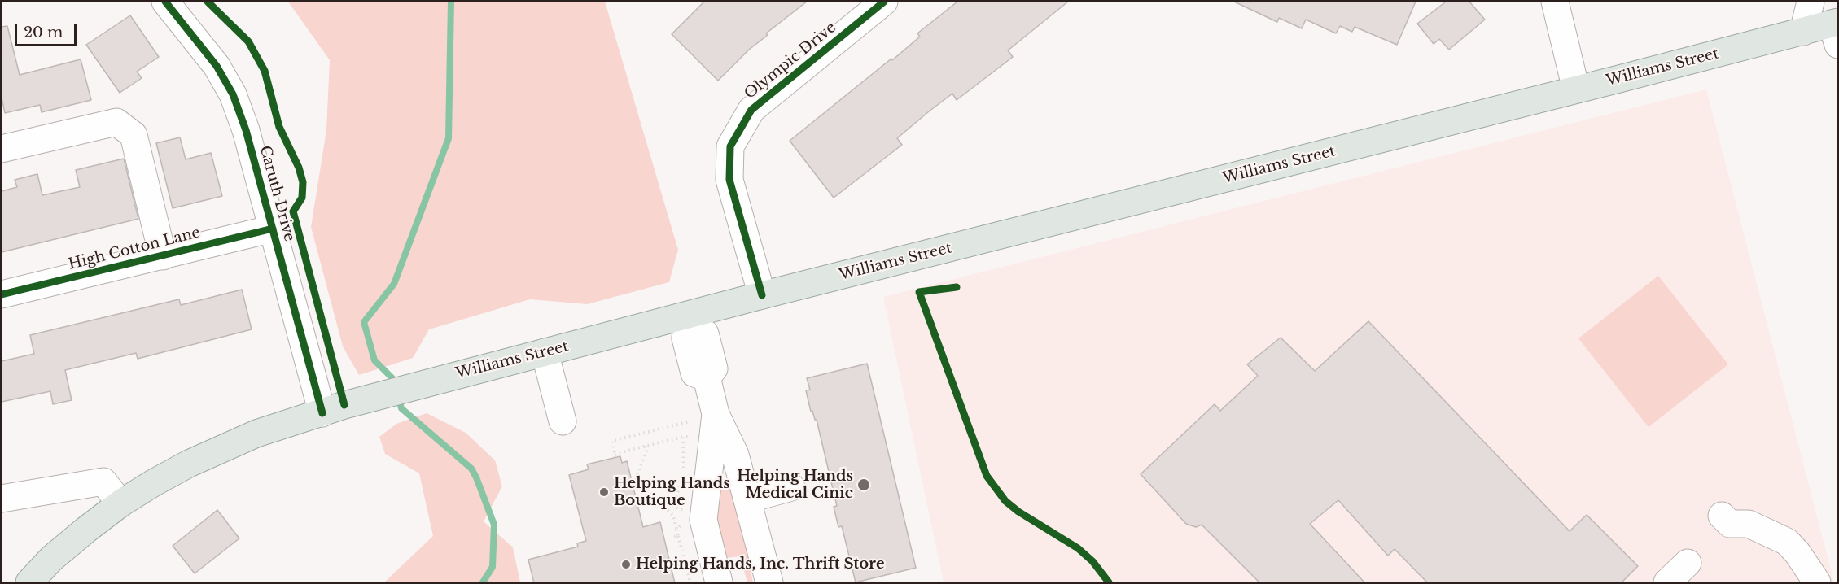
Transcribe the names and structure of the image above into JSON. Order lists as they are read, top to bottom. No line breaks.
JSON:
{"streets":{"main road":["Williams Street"],"street":["Olympic Drive","Caruth Drive","High Cotton Lane"]},"crossings":[["Olympic Drive","Williams Street"],["Williams Street","Caruth Drive"],["Caruth Drive","High Cotton Lane"]],"places":["Helping Hands Medical Cinic","Helping Hands Boutique","Helping Hands, Inc. Thrift Store"],"scale_bar":"20 m"}
